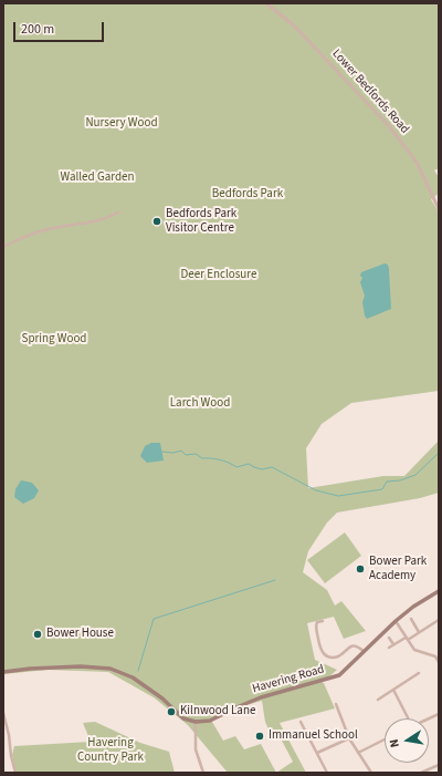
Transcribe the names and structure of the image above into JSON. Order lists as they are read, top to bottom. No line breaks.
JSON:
{"streets":{"main road":["Havering Road"],"street":["Lower Bedfords Road"]},"parks":["Nursery Wood","Walled Garden","Bedfords Park","Deer Enclosure","Spring Wood","Larch Wood","Havering Country Park"],"places":["Bedfords Park Visitor Centre","Bower Park Academy","Bower House","Kilnwood Lane","Immanuel School"],"scale_bar":"200 m","north":"left"}
